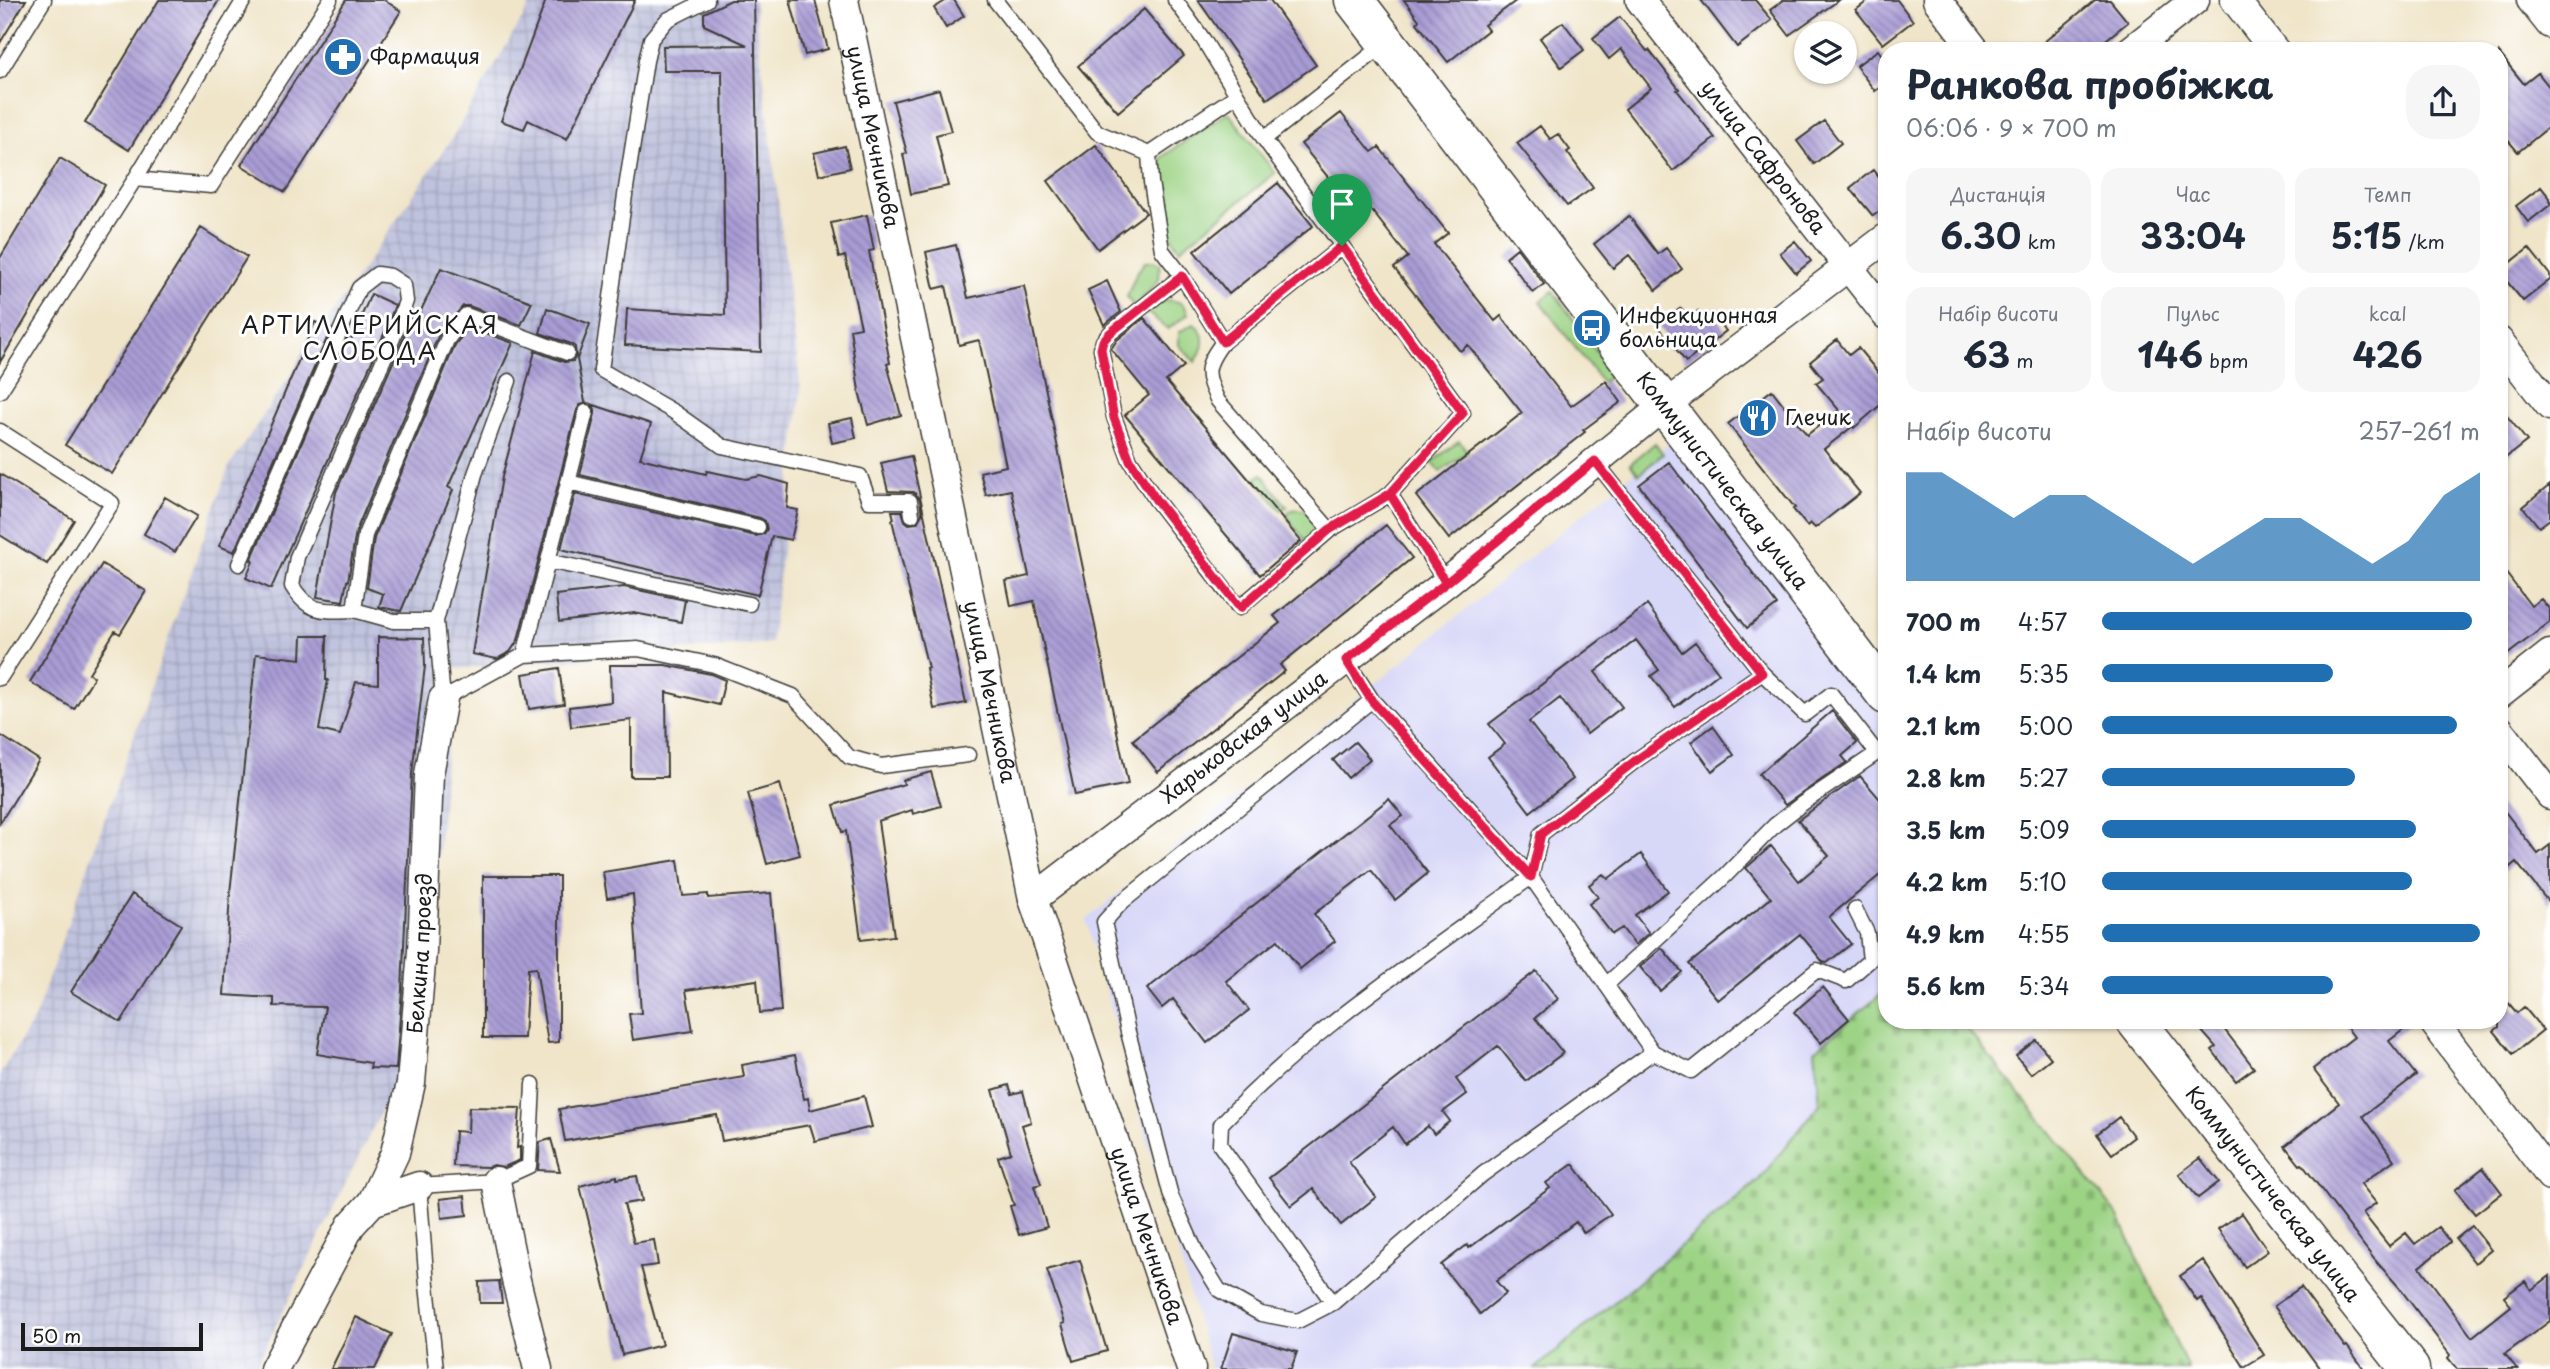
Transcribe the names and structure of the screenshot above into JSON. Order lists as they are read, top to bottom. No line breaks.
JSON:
{"streets":{"street":["улица Мечникова","улица Сафронова","Коммунистическая улица","Харьковская улица","Белкина проезд"]},"crossings":[["улица Мечникова","Харьковская улица"],["улица Сафронова","Харьковская улица"],["Коммунистическая улица","Харьковская улица"]],"districts":["АРТИЛЛЕРИЙСКАЯ СЛОБОДА"],"places":{"pharmacy":["Фармация"],"bus stop":["Инфекционная больница"],"restaurant":["Глечик"]},"scale_bar":"50 m","page":{"heading":["Ранкова пробіжка","06:06 · 9 × 700 m"],"stats":[["Дистанція","6.30 km"],["Час","33:04"],["Темп","5:15 /km"],["Набір висоти","63 m"],["Пульс","146 bpm"],["kcal","426"]],"chart":["Набір висоти","257–261 m"],"list":[{"name":"700 m","note":"4:57"},{"name":"1.4 km","note":"5:35"},{"name":"2.1 km","note":"5:00"},{"name":"2.8 km","note":"5:27"},{"name":"3.5 km","note":"5:09"},{"name":"4.2 km","note":"5:10"},{"name":"4.9 km","note":"4:55"},{"name":"5.6 km","note":"5:34"}],"scale":"50 m"}}
